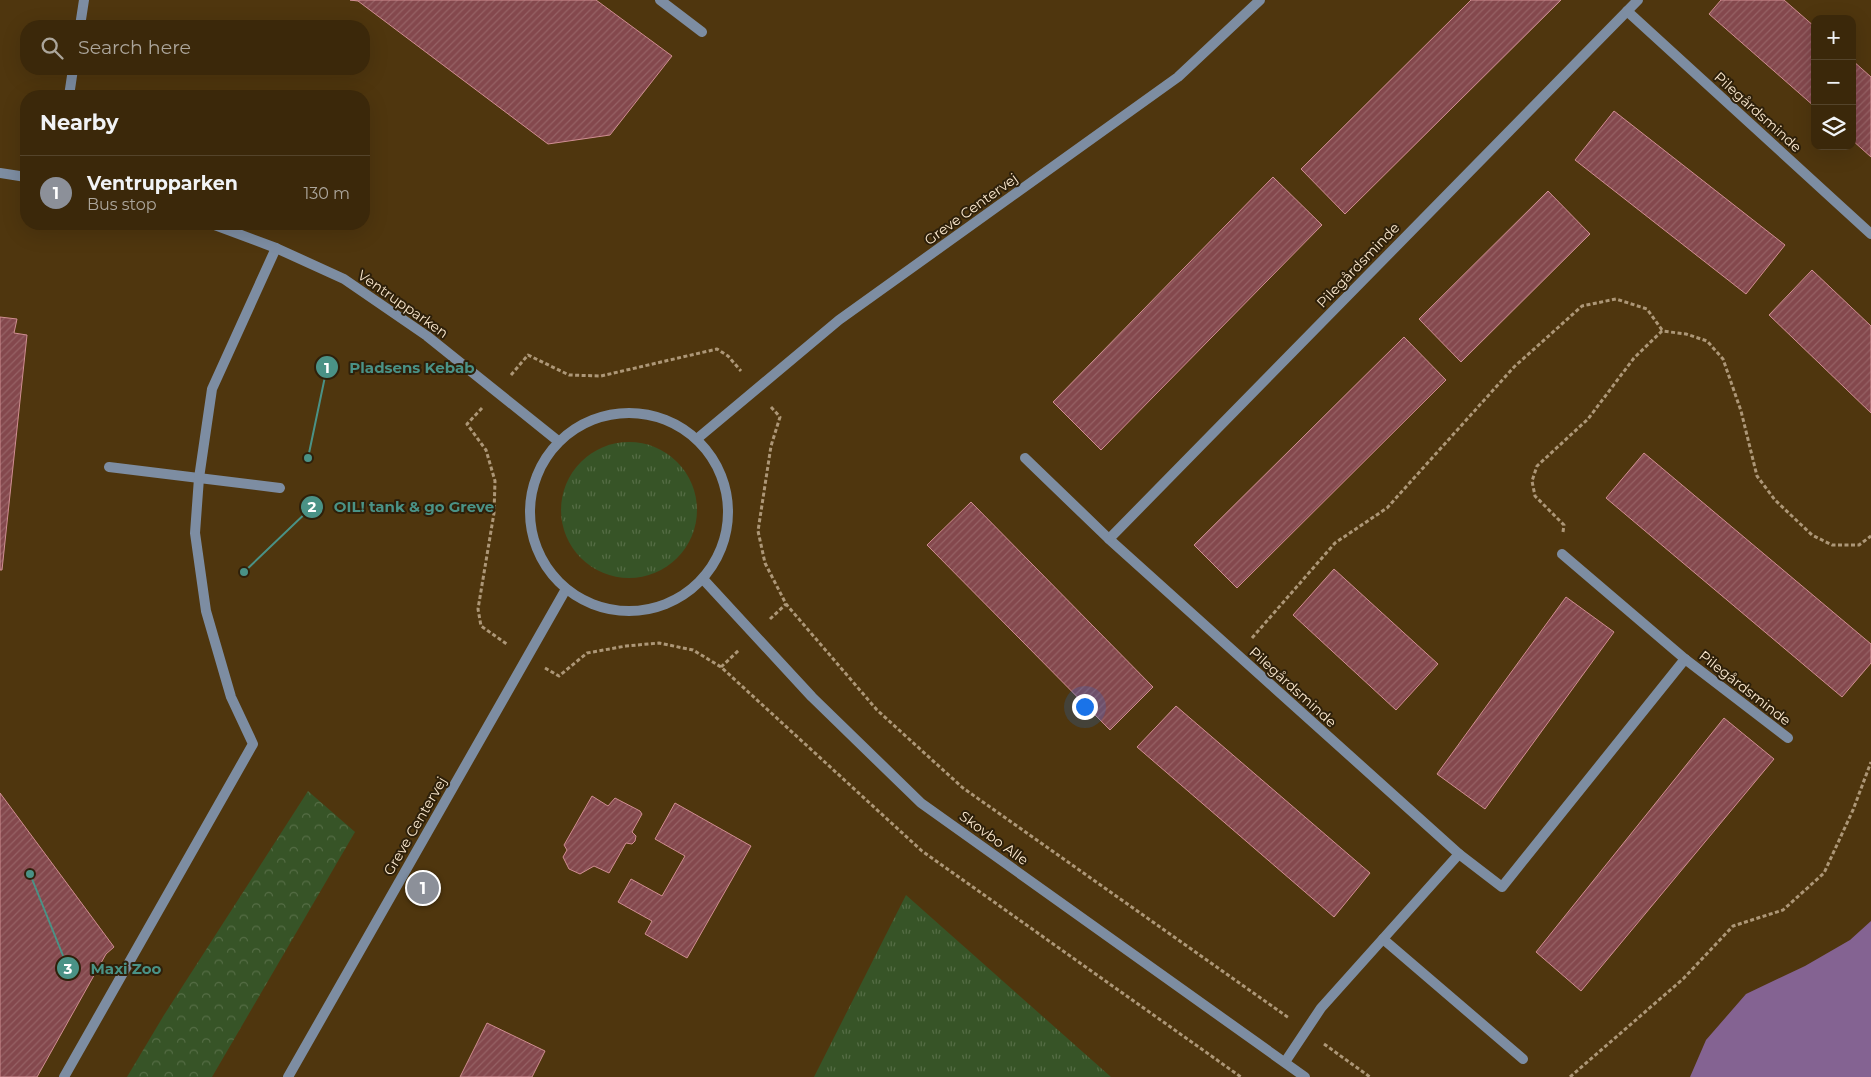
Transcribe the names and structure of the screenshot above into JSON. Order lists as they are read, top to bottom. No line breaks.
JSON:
{"streets":{"street":["Pilegårdsminde","Greve Centervej","Ventrupparken","Skovbo Alle"]},"places":["Pladsens Kebab","OIL! tank & go Greve","Maxi Zoo"],"page":{"map_buttons":["+","−"],"search":"Search here","heading":"Nearby","list":[{"mark":"1","name":"Ventrupparken","note":"Bus stop","value":"130 m"}],"pins":"1"}}
